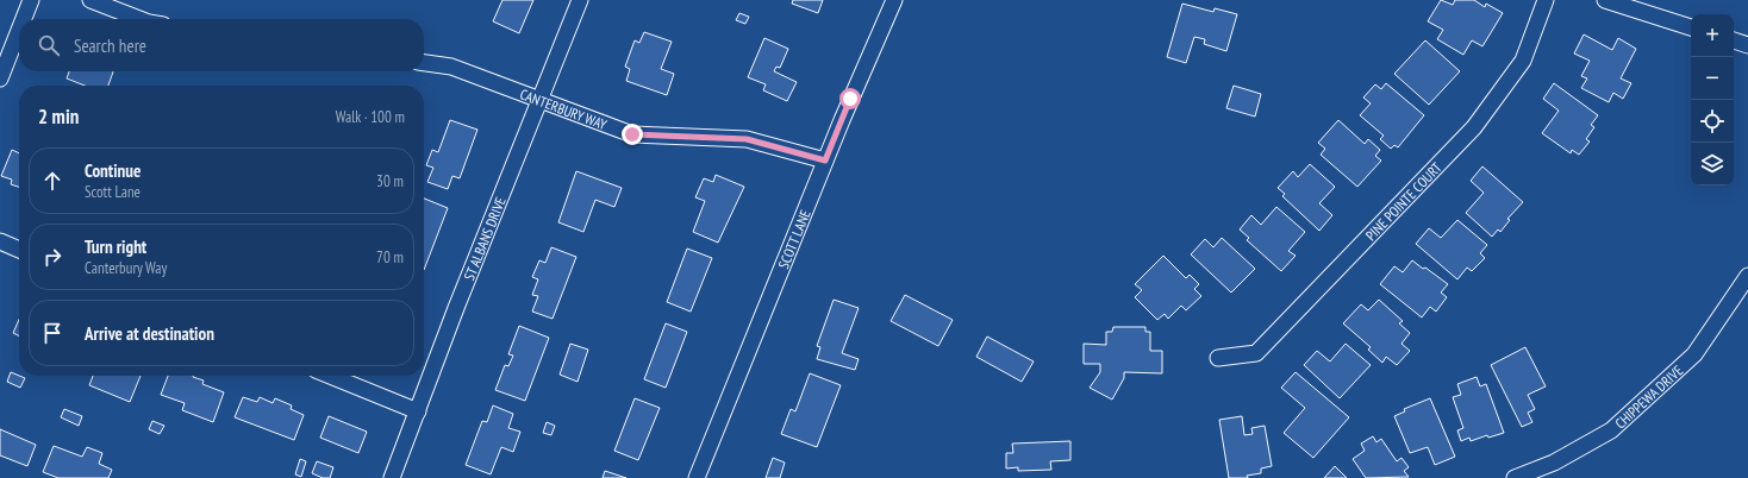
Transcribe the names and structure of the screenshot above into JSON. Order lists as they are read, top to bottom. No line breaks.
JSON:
{"streets":{"street":["CANTERBURY WAY","PINE POINTE COURT","ST ALBANS DRIVE","SCOTT LANE","CHIPPEWA DRIVE"]},"crossings":[["CANTERBURY WAY","ST ALBANS DRIVE"],["CANTERBURY WAY","SCOTT LANE"]],"page":{"map_buttons":["+","−"],"search":"Search here","heading":["2 min","Walk · 100 m"],"list":[["Continue","Scott Lane","30 m"],["Turn right","Canterbury Way","70 m"],"Arrive at destination"]}}
